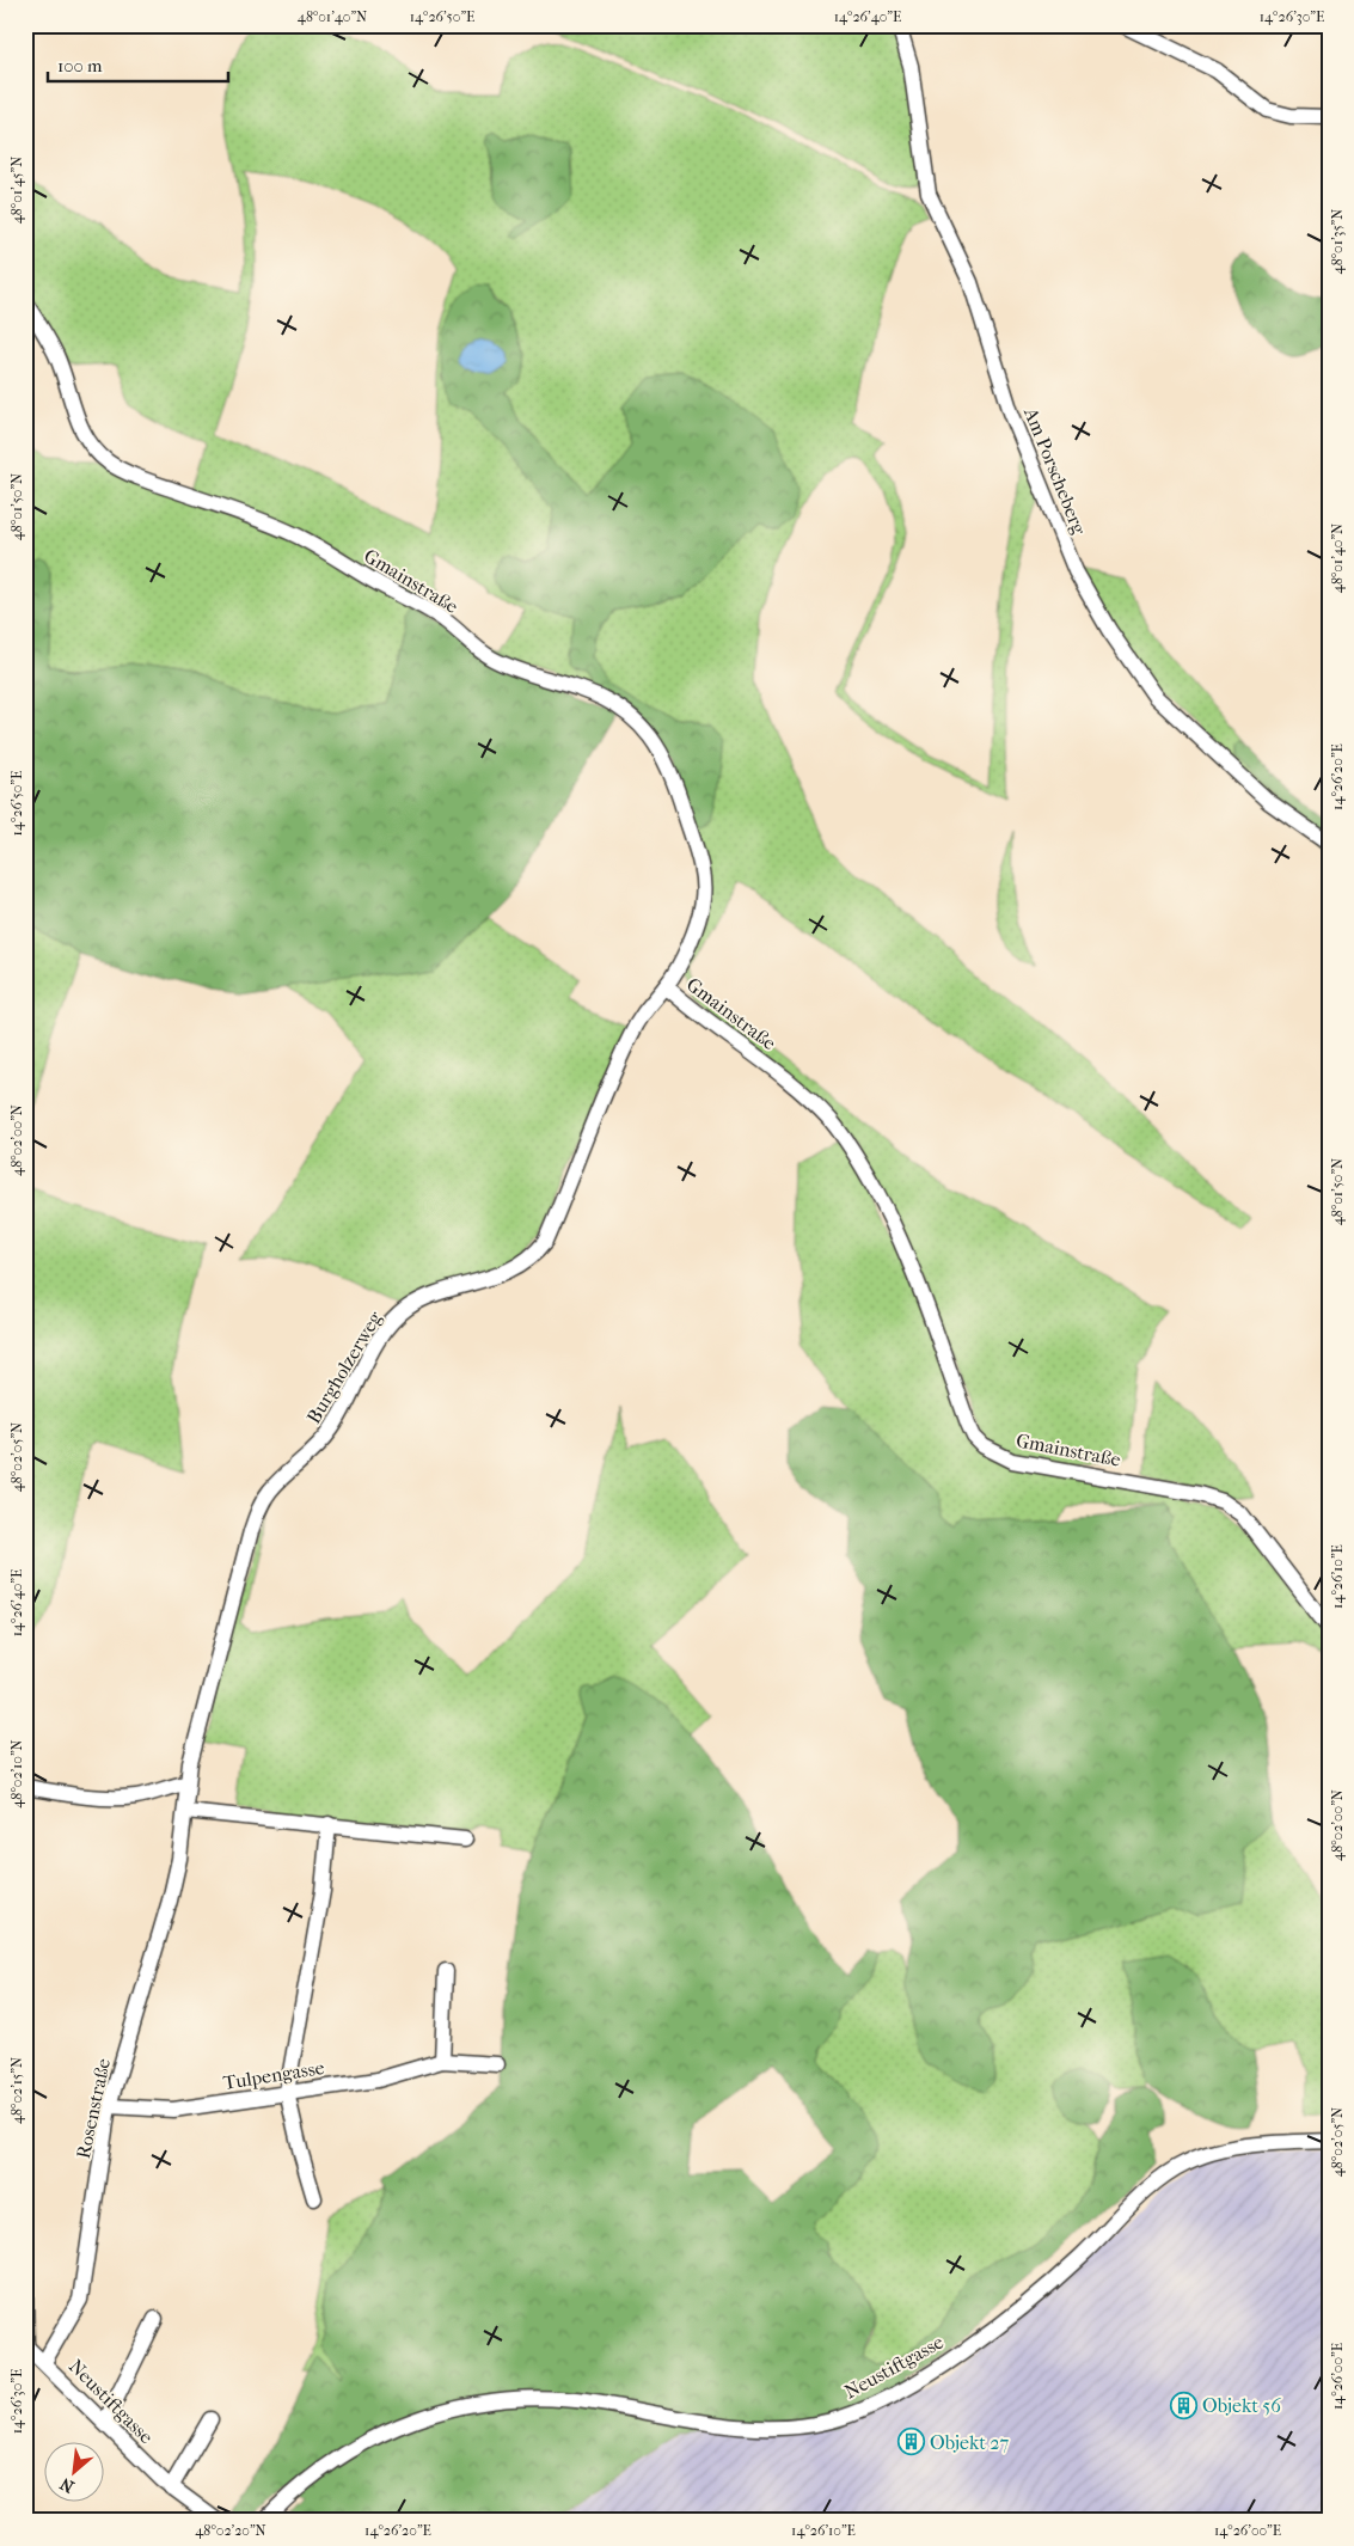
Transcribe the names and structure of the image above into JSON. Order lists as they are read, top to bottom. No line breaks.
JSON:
{"streets":{"street":["Am Porscheberg","Gmainstraße","Burgholzerweg","Tulpengasse","Rosenstraße","Neustiftgasse"]},"crossings":[["Gmainstraße","Burgholzerweg"],["Burgholzerweg","Rosenstraße"],["Tulpengasse","Rosenstraße"],["Rosenstraße","Neustiftgasse"]],"places":{"building":["Objekt 56","Objekt 27"]},"scale_bar":"100 m","north":"bottom left","coordinates":["48°01'40\"N","14°26'50\"E","14°26'40\"E","14°26'30\"E","48°01'45\"N","48°01'35\"N","48°01'50\"N","14°26'20\"E","48°02'00\"N","48°02'05\"N","14°26'10\"E","48°02'10\"N","48°02'15\"N","14°26'00\"E","48°02'20\"N"]}
